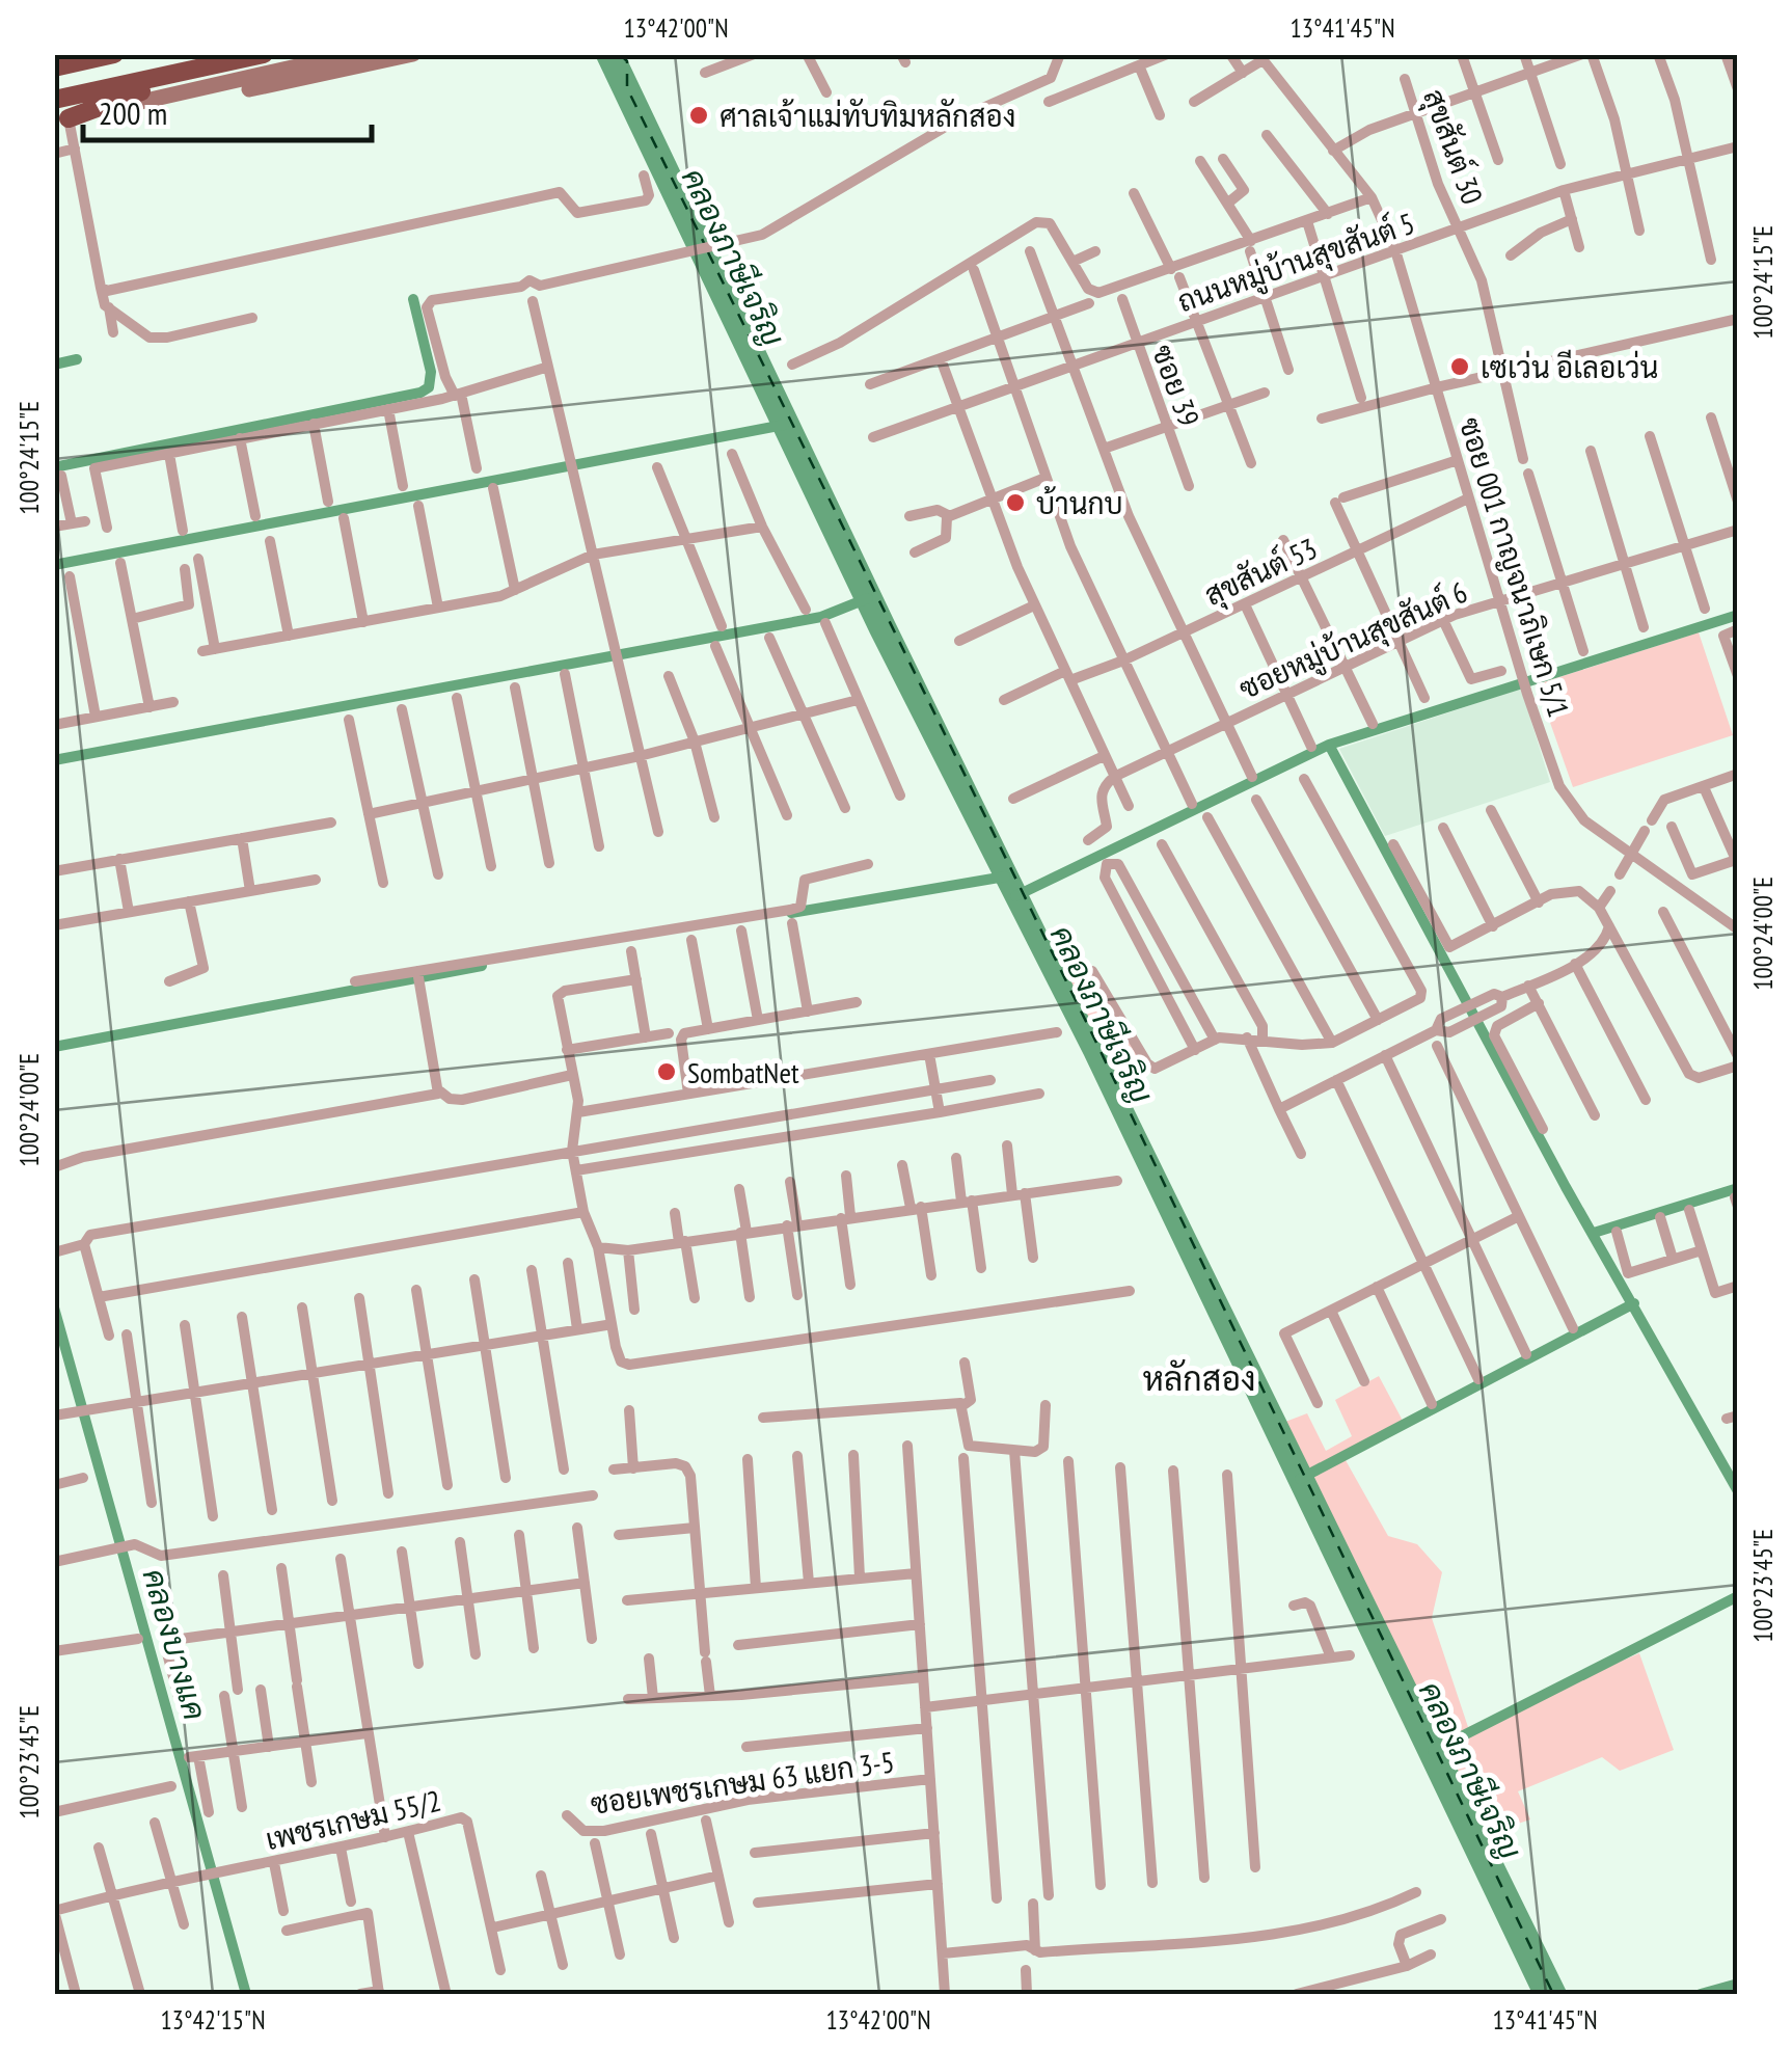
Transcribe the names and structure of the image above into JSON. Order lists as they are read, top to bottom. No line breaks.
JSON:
{"streets":{"street":["สุขสันต์ 30","ถนนหมู่บ้านสุขสันต์ 5","ซอย 39","ซอย 001 กาญจนาภิเษก 5/1","สุขสันต์ 53","ซอยหมู่บ้านสุขสันต์ 6","ซอยเพชรเกษม 63 แยก 3-5","เพชรเกษม 55/2"]},"crossings":[["สุขสันต์ 30","ถนนหมู่บ้านสุขสันต์ 5"],["ถนนหมู่บ้านสุขสันต์ 5","ซอย 39"],["ถนนหมู่บ้านสุขสันต์ 5","ซอย 001 กาญจนาภิเษก 5/1"],["ซอย 001 กาญจนาภิเษก 5/1","สุขสันต์ 53"],["ซอย 001 กาญจนาภิเษก 5/1","ซอยหมู่บ้านสุขสันต์ 6"]],"districts":["หลักสอง"],"water":["คลองภาษีเจริญ","คลองบางแค"],"places":["ศาลเจ้าแม่ทับทิมหลักสอง","เซเว่น อีเลอเว่น","บ้านกบ","SombatNet"],"scale_bar":"200 m","coordinates":["13°42'00\"N","13°41'45\"N","100°24'15\"E","100°24'00\"E","100°23'45\"E","13°42'15\"N"]}
